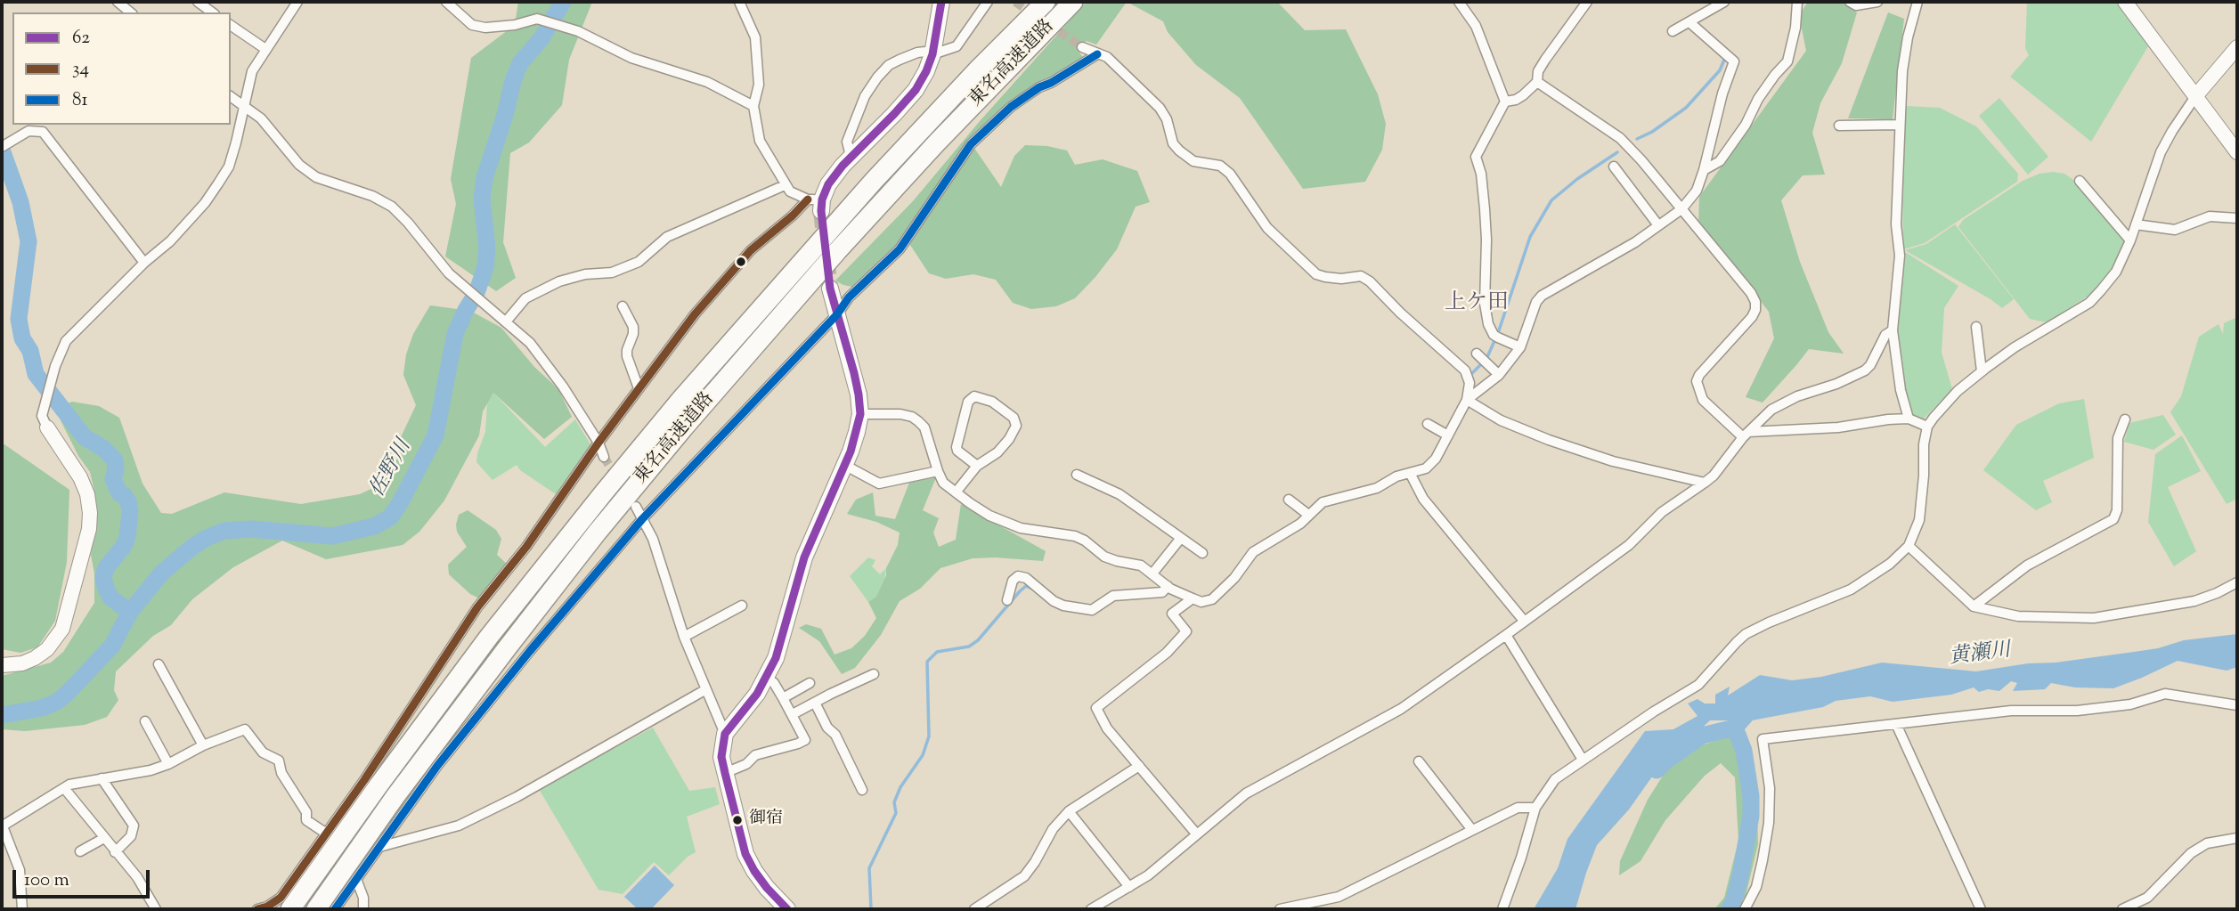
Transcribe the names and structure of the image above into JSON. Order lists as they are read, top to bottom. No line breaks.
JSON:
{"streets":{"highway":["東名高速道路"]},"districts":["上ケ田"],"water":["佐野川","黄瀬川"],"places":["御宿"],"lines":["transit line 62","transit line 81","transit line 34"],"legend":["62","34","81"],"scale_bar":"100 m"}
